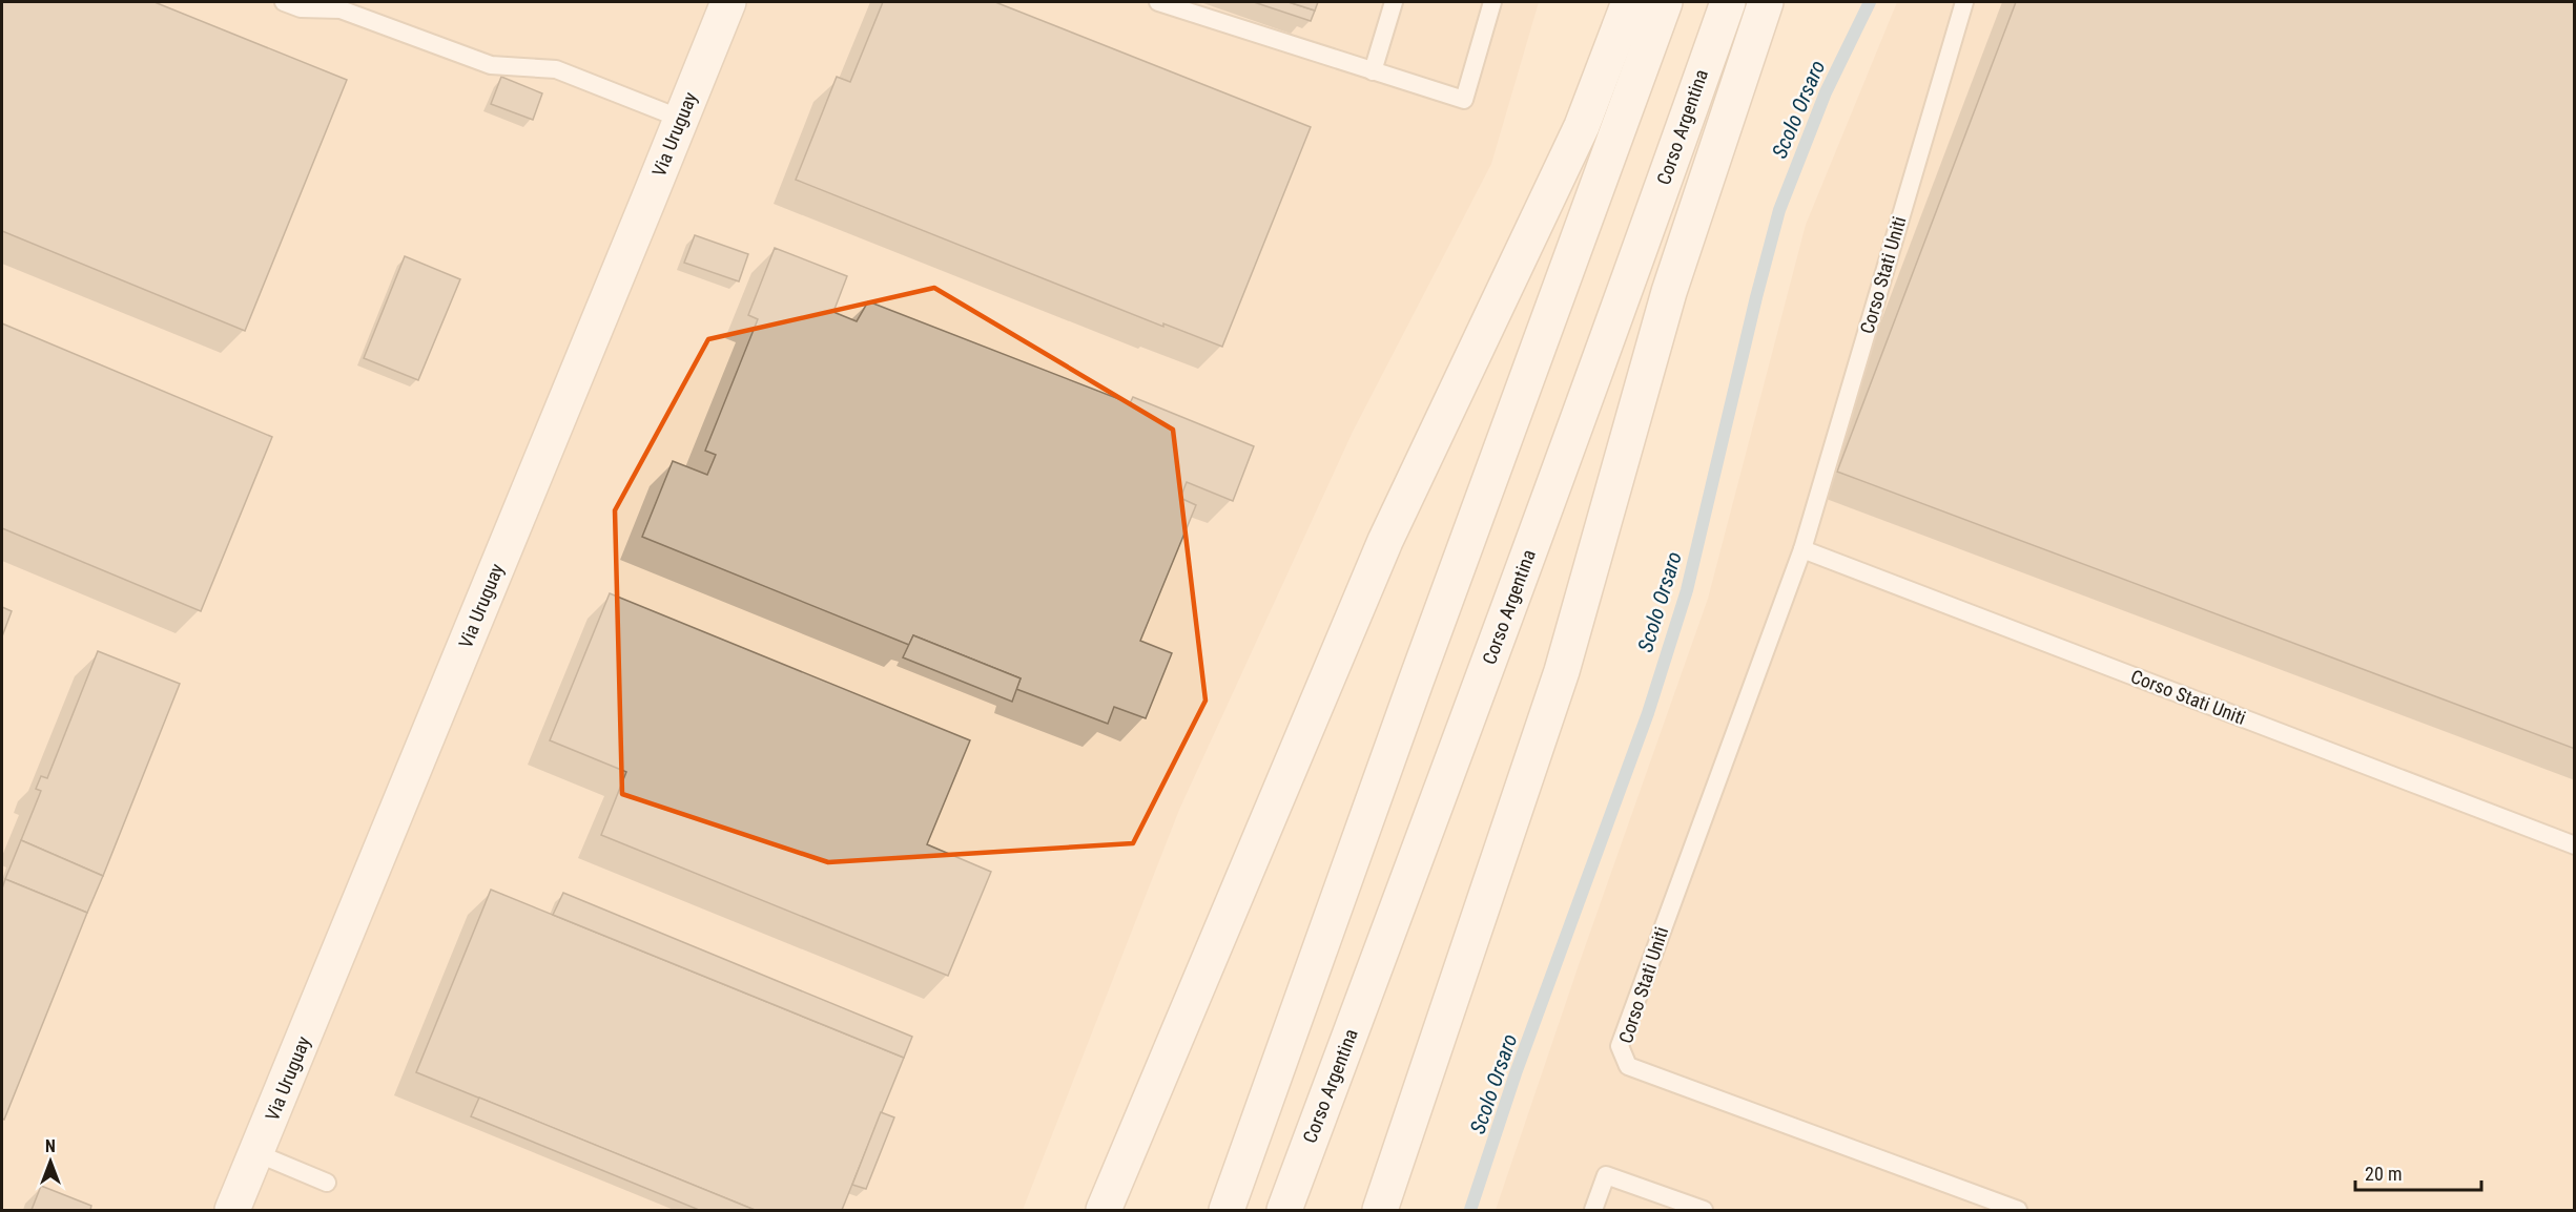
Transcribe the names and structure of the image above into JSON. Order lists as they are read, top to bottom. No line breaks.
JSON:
{"streets":{"main road":["Corso Argentina","Via Uruguay"],"lane":["Corso Stati Uniti"]},"water":["Scolo Orsaro"],"scale_bar":"20 m","north":"top"}
